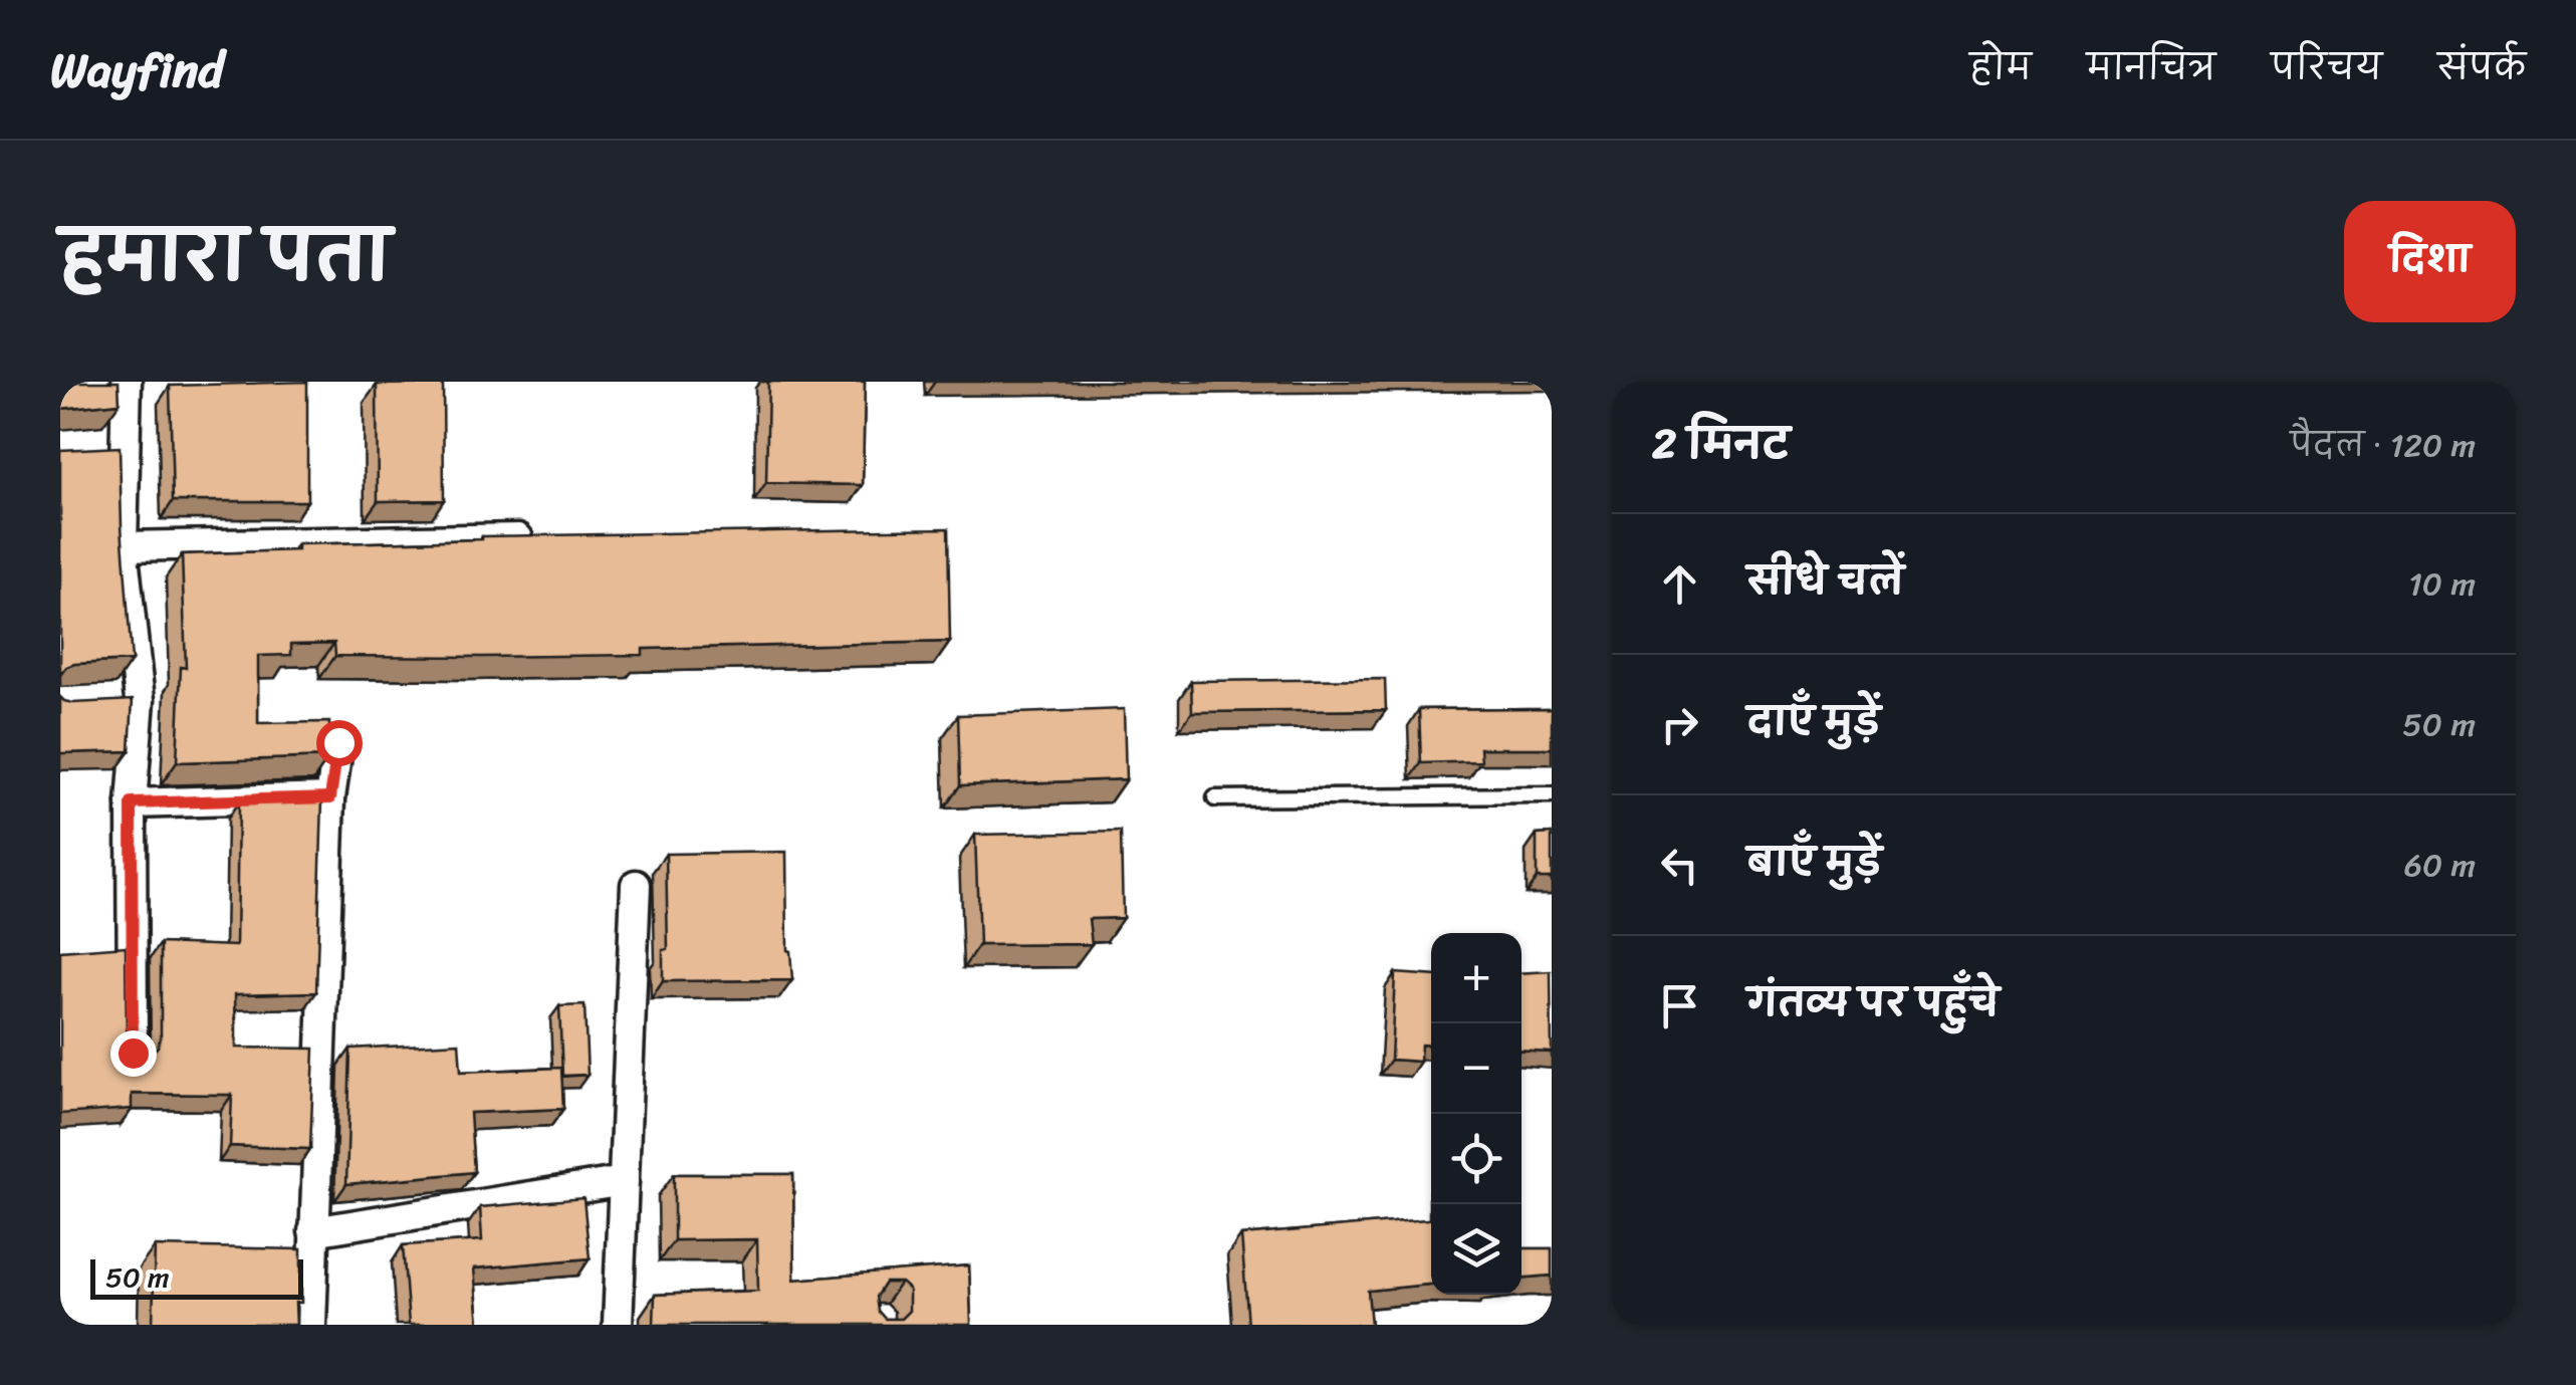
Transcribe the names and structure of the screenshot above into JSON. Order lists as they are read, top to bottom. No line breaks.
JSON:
{"scale_bar":"50 m","page":{"header":"Wayfind","nav":["होम","मानचित्र","परिचय","संपर्क"],"title":"हमारा पता","buttons":"दिशा","heading":["2 मिनट","पैदल · 120 m"],"list":[["सीधे चलें","10 m"],["दाएँ मुड़ें","50 m"],["बाएँ मुड़ें","60 m"],"गंतव्य पर पहुँचे"],"map_buttons":["+","−"],"scale":"50 m"}}
